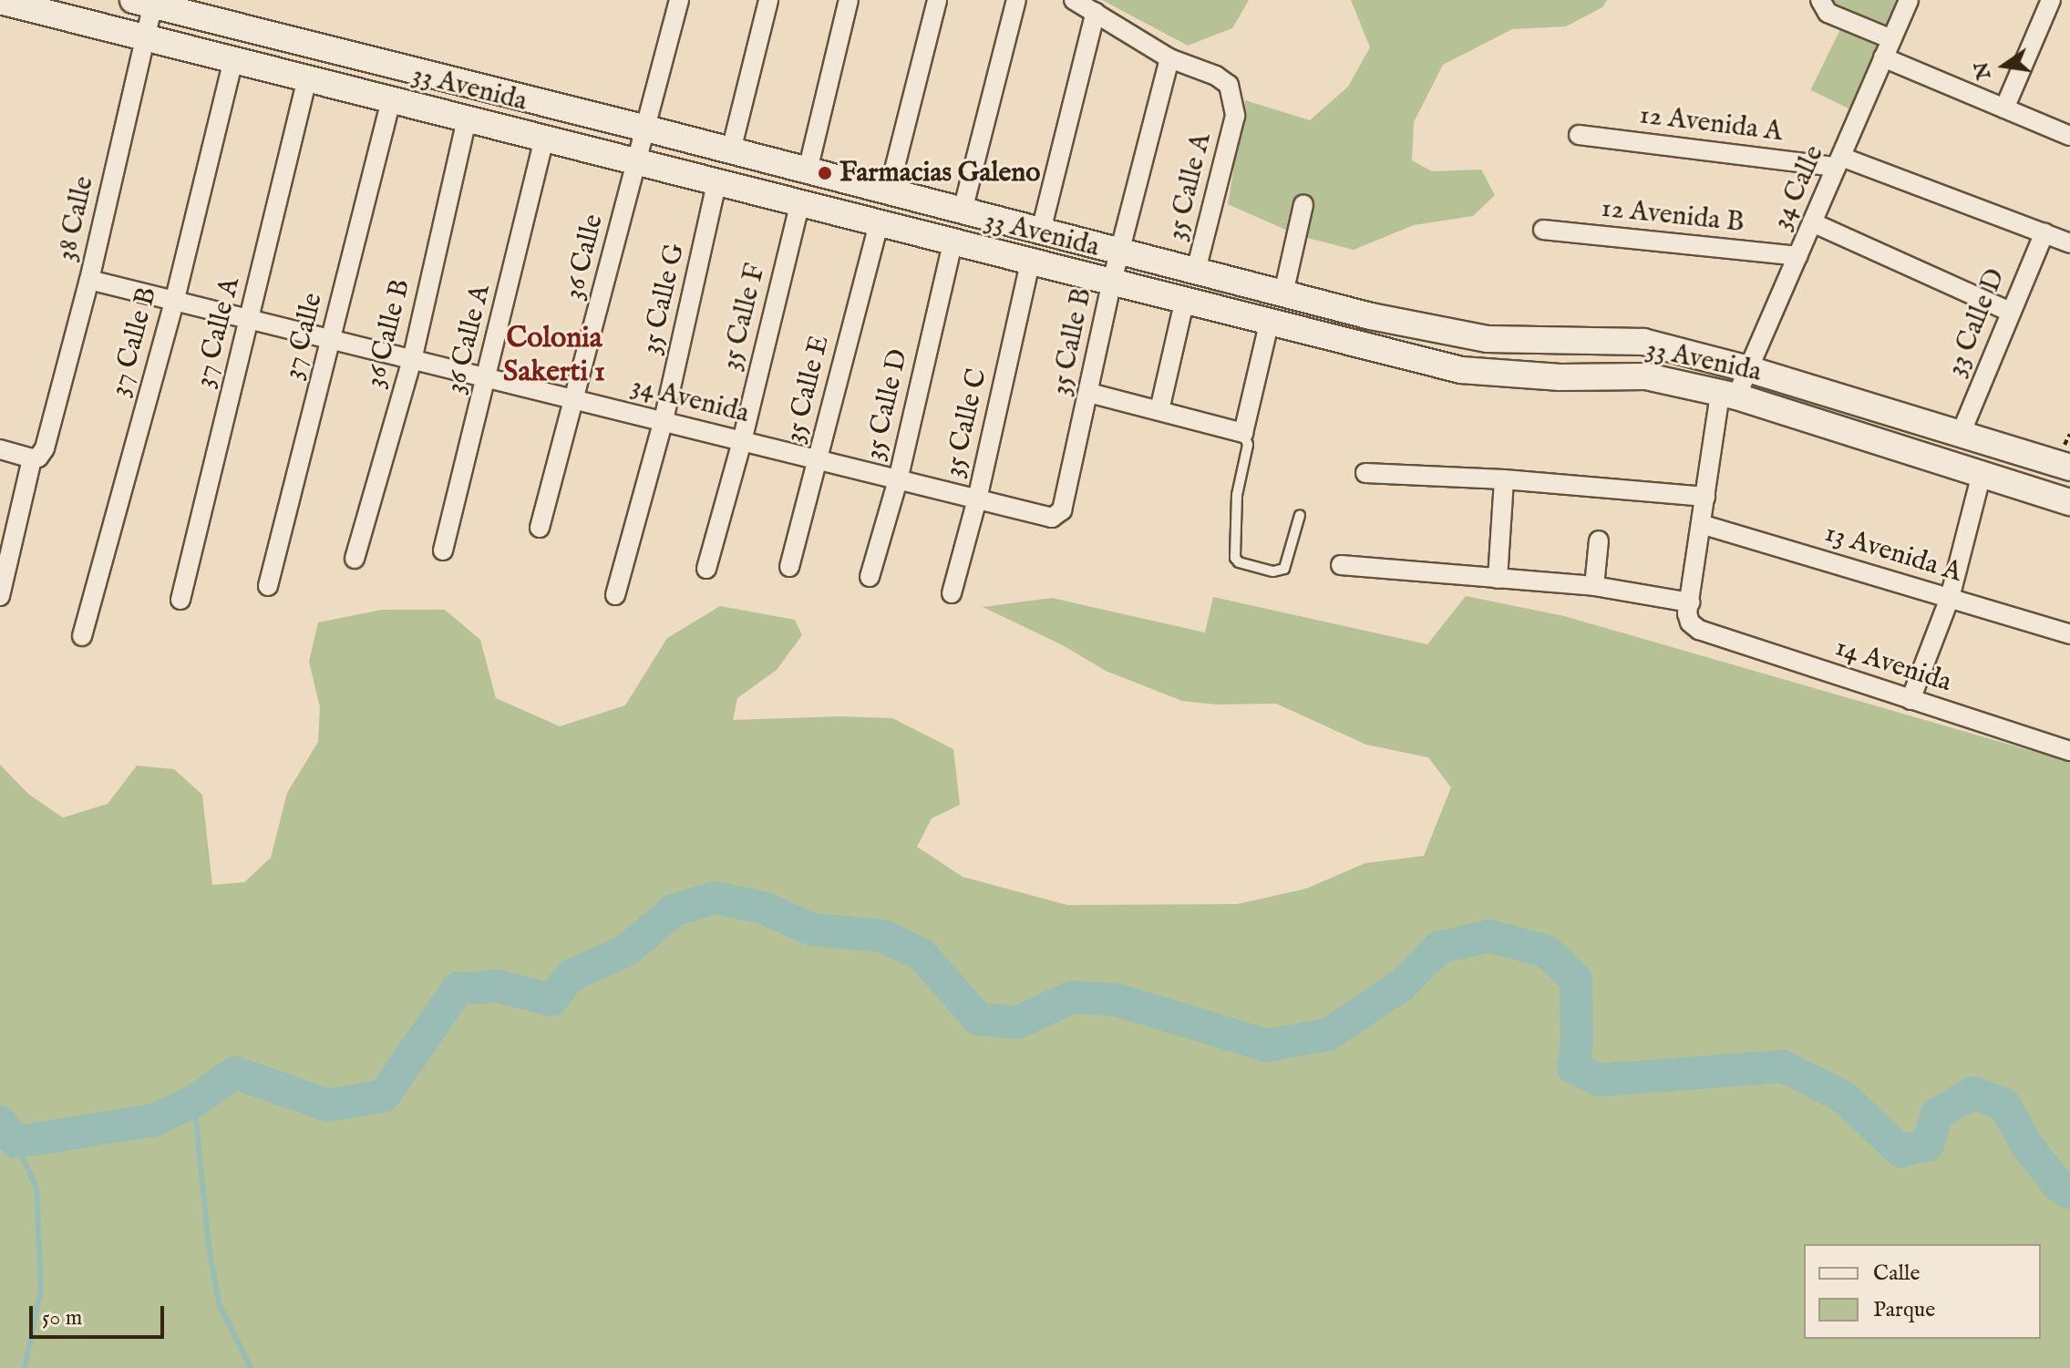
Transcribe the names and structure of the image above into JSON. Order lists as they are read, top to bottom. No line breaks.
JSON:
{"streets":{"street":["33 Avenida","12 Avenida A","35 Calle A","34 Calle","12 Avenida B","38 Calle","36 Calle","35 Calle G","35 Calle F","33 Calle D","37 Calle A","36 Calle B","37 Calle","36 Calle A","37 Calle B","35 Calle B","35 Calle E","34 Avenida","35 Calle D","35 Calle C","13 Avenida A","14 Avenida"]},"crossings":[["33 Avenida","35 Calle A"],["33 Avenida","34 Calle"],["33 Avenida","38 Calle"],["33 Avenida","36 Calle"],["33 Avenida","35 Calle G"],["33 Avenida","35 Calle F"],["33 Avenida","33 Calle D"],["33 Avenida","37 Calle A"],["33 Avenida","36 Calle B"],["33 Avenida","37 Calle"],["33 Avenida","36 Calle A"],["33 Avenida","37 Calle B"],["33 Avenida","35 Calle B"],["33 Avenida","35 Calle E"],["33 Avenida","35 Calle D"],["33 Avenida","35 Calle C"],["12 Avenida A","34 Calle"],["12 Avenida A","33 Calle D"],["35 Calle A","35 Calle B"],["34 Calle","12 Avenida B"],["34 Calle","13 Avenida A"],["34 Calle","14 Avenida"],["38 Calle","34 Avenida"],["36 Calle","34 Avenida"],["35 Calle G","34 Avenida"],["35 Calle F","34 Avenida"],["37 Calle A","34 Avenida"],["36 Calle B","34 Avenida"],["37 Calle","34 Avenida"],["36 Calle A","34 Avenida"],["37 Calle B","34 Avenida"],["35 Calle B","34 Avenida"],["35 Calle E","34 Avenida"],["34 Avenida","35 Calle D"],["34 Avenida","35 Calle C"]],"districts":["Colonia Sakerti 1"],"places":["Farmacias Galeno"],"legend":["Calle","Parque"],"scale_bar":"50 m","north":"left"}
